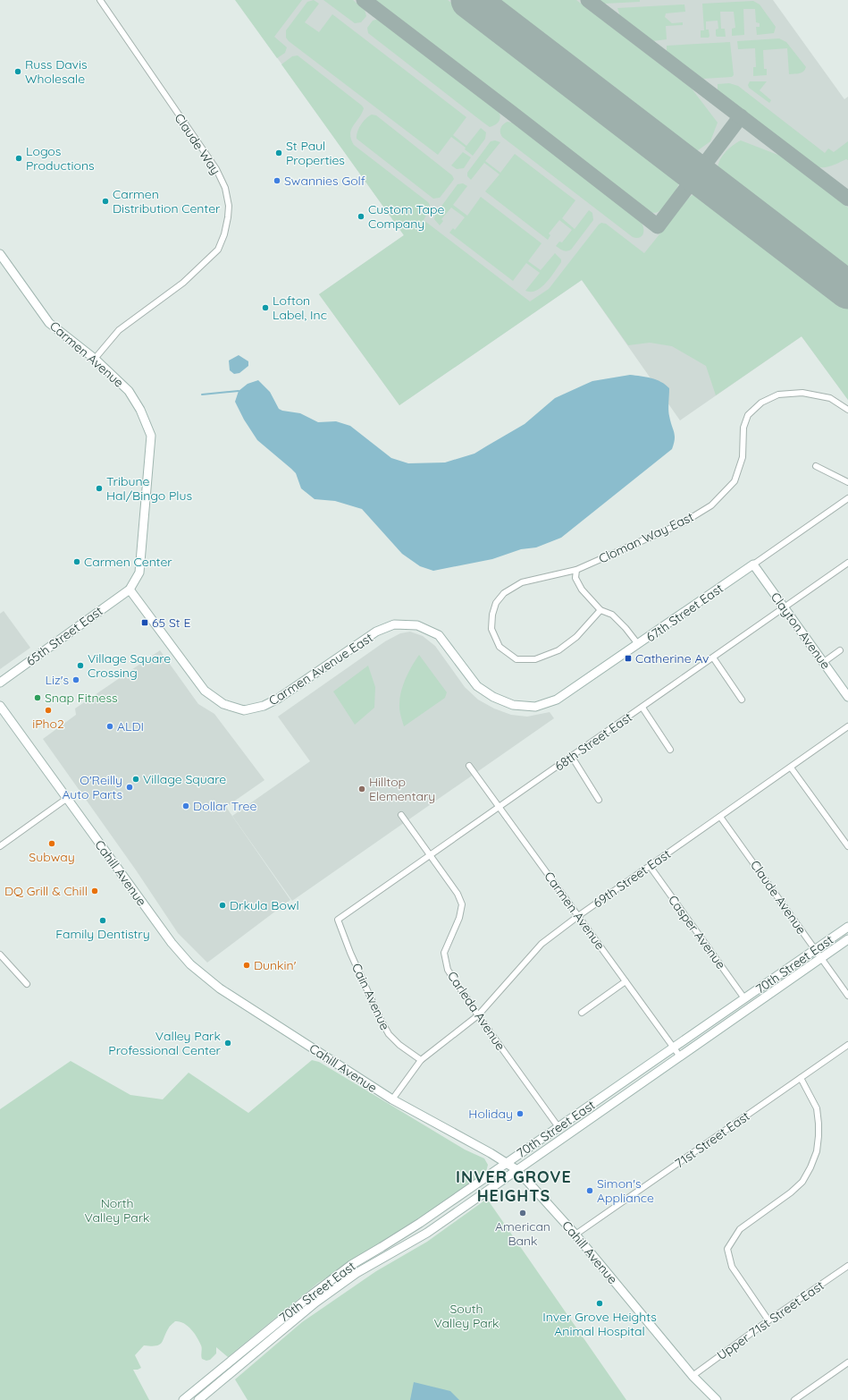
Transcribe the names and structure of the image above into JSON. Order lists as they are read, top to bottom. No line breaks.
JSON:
{"streets":{"street":["Claude Way","Carmen Avenue","Cloman Way East","67th Street East","Clayton Avenue","65th Street East","Carmen Avenue East","68th Street East","Cahill Avenue","69th Street East","Claude Avenue","Casper Avenue","70th Street East","Cain Avenue","Carleda Avenue","71st Street East","Upper 71st Street East"]},"crossings":[["Claude Way","Carmen Avenue"],["Carmen Avenue","65th Street East"],["Carmen Avenue","Carmen Avenue East"],["Carmen Avenue","68th Street East"],["Carmen Avenue","69th Street East"],["Carmen Avenue","70th Street East"],["67th Street East","Clayton Avenue"],["67th Street East","Carmen Avenue East"],["Clayton Avenue","68th Street East"],["65th Street East","Carmen Avenue East"],["68th Street East","Cain Avenue"],["68th Street East","Carleda Avenue"],["Cahill Avenue","69th Street East"],["Cahill Avenue","70th Street East"],["Cahill Avenue","71st Street East"],["Cahill Avenue","Upper 71st Street East"],["69th Street East","Claude Avenue"],["69th Street East","Casper Avenue"],["69th Street East","Cain Avenue"],["69th Street East","Carleda Avenue"],["Claude Avenue","70th Street East"],["Casper Avenue","70th Street East"],["70th Street East","Carleda Avenue"]],"districts":["INVER GROVE HEIGHTS"],"parks":["North Valley Park","South Valley Park"],"places":{"other":["Russ Davis Wholesale","St Paul Properties","Logos Productions","Swannies Golf","Carmen Distribution Center","Custom Tape Company","Lofton Label, Inc","Tribune Hal/Bingo Plus","Carmen Center","Village Square Crossing","Liz's","Snap Fitness","iPho2","ALDI","Village Square","O'Reilly Auto Parts","Hilltop Elementary","Dollar Tree","Subway","DQ Grill & Chill","Drkula Bowl","Family Dentistry","Dunkin'","Valley Park Professional Center","Holiday","Simon's Appliance","American Bank","Inver Grove Heights Animal Hospital"],"transit":["65 St E","Catherine Av"]}}
